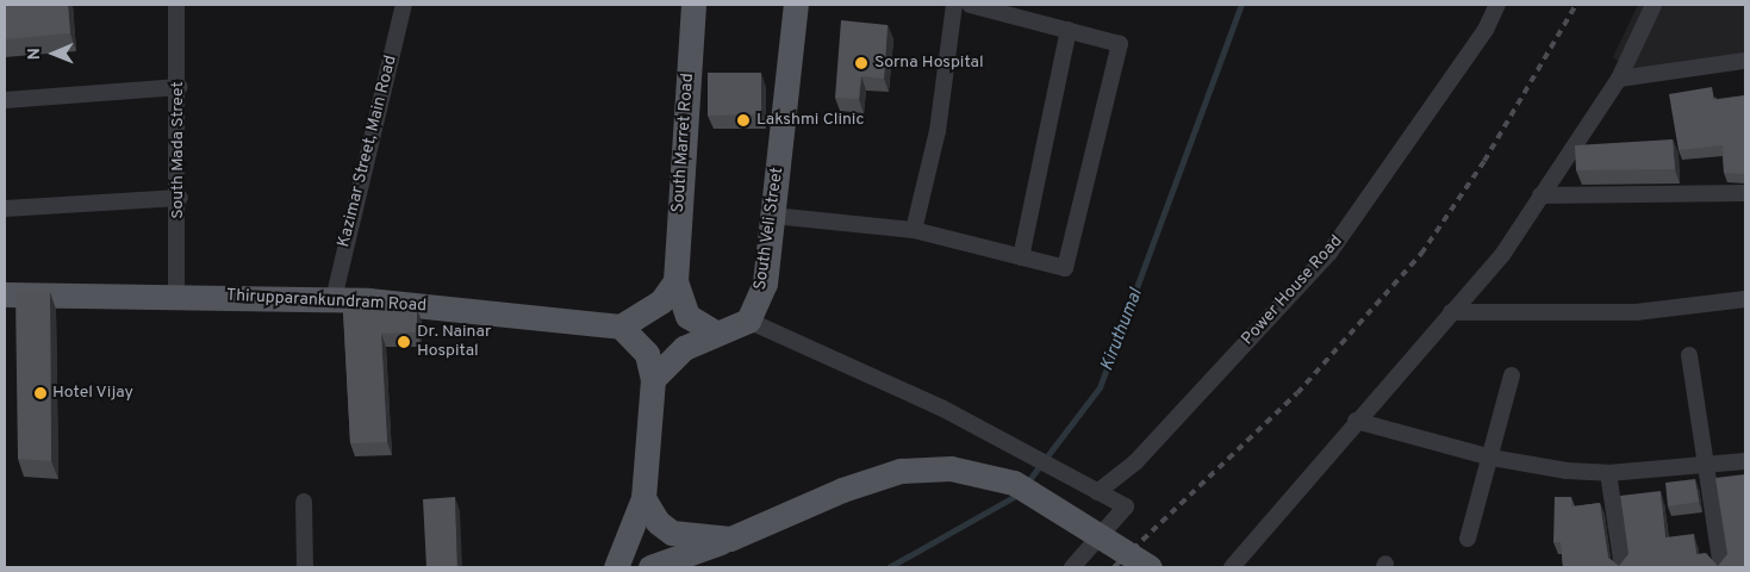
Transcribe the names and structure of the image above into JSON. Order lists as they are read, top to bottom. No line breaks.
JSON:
{"streets":{"main road":["South Marret Road","South Veli Street","Thirupparankundram Road"],"street":["South Mada Street","Kazimar Street, Main Road","Power House Road"]},"crossings":[["South Mada Street","Thirupparankundram Road"],["Kazimar Street, Main Road","Thirupparankundram Road"]],"water":["Kiruthumal"],"places":["Sorna Hospital","Lakshmi Clinic","Dr. Nainar Hospital","Hotel Vijay"],"north":"left"}
